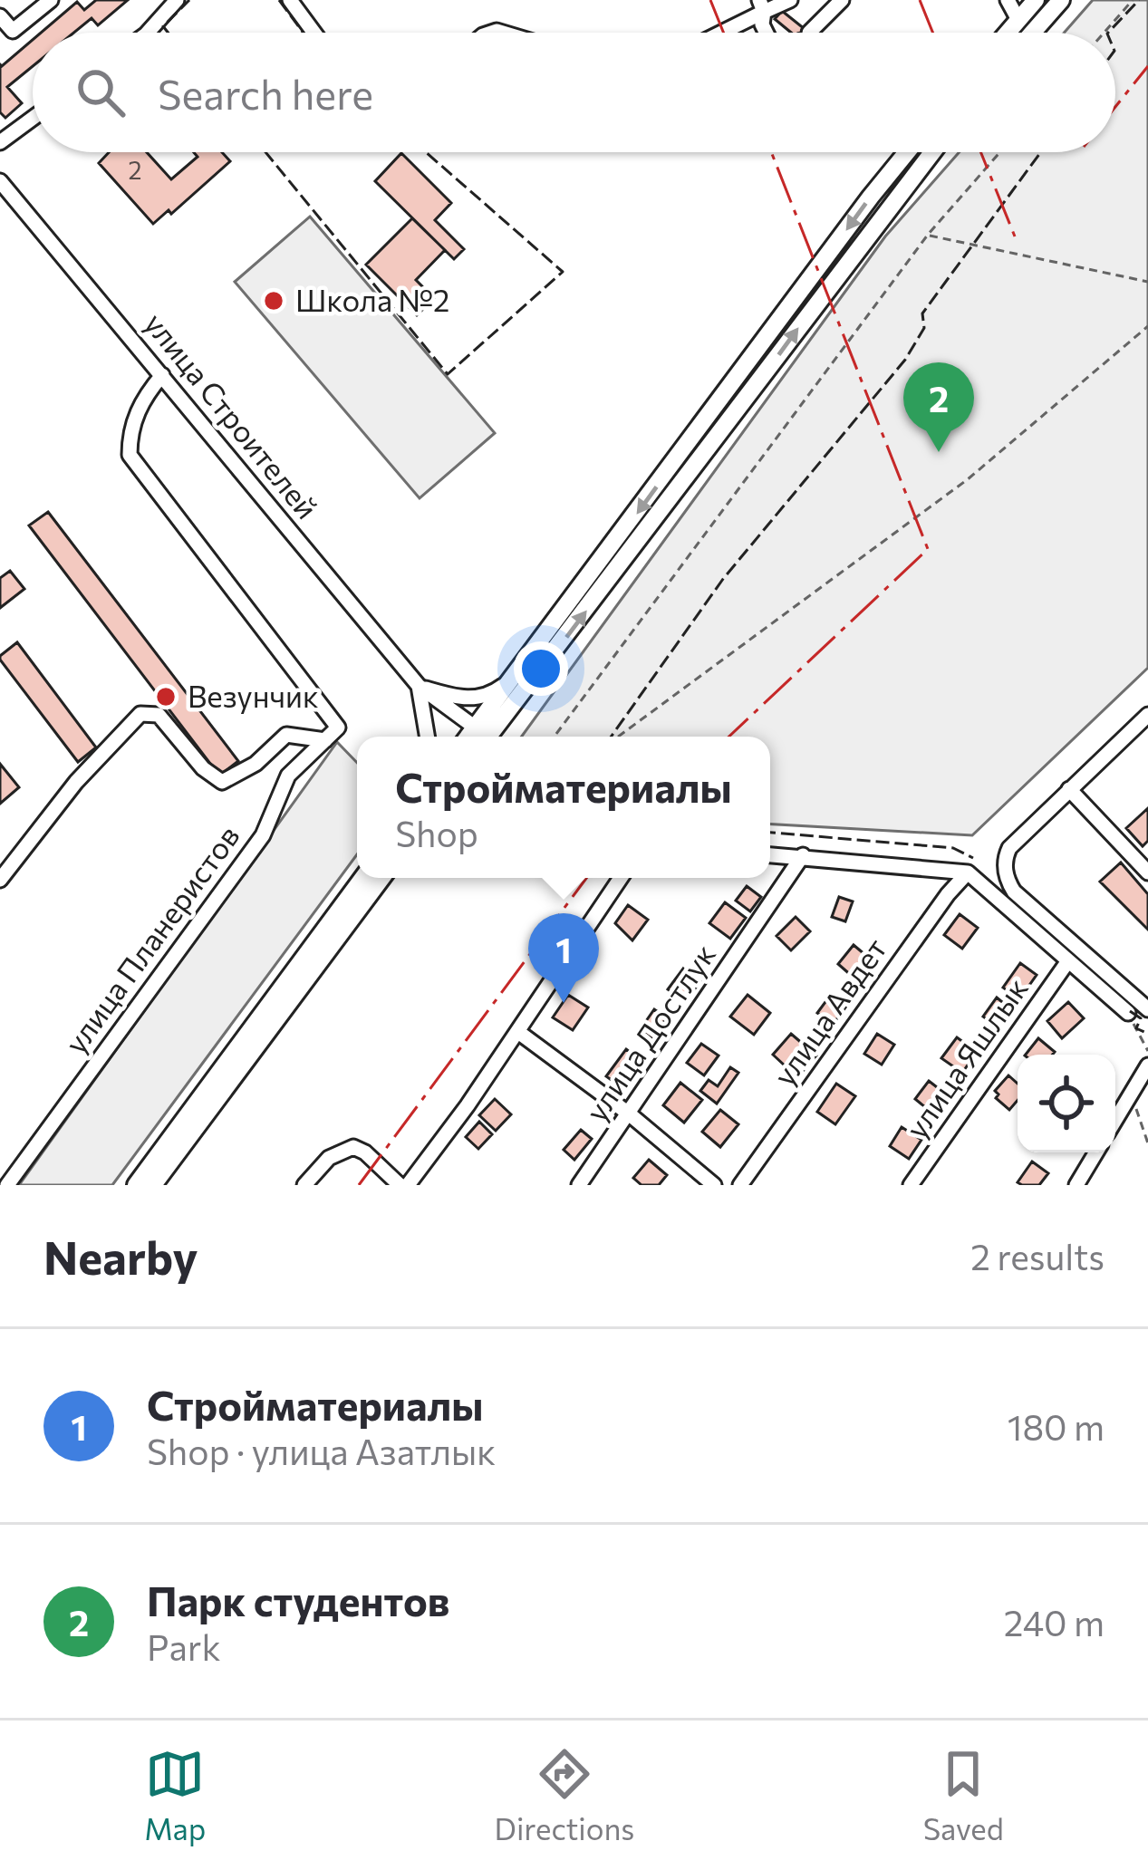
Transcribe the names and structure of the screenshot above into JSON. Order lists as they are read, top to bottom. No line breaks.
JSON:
{"streets":{"street":["улица Строителей","улица Планеристов","улица Авдет","улица Достлук","улица Яшлык"]},"crossings":[["улица Строителей","улица Планеристов"]],"places":["Школа №2","Везунчик"],"house_numbers":["2"],"page":{"search":"Search here","pins":["2","1"],"popup":["Стройматериалы","Shop"],"heading":["Nearby","2 results"],"list":[{"mark":"1","name":"Стройматериалы","note":"Shop · улица Азатлык","value":"180 m"},{"mark":"2","name":"Парк студентов","note":"Park","value":"240 m"}],"nav":["Map","Directions","Saved"]}}
